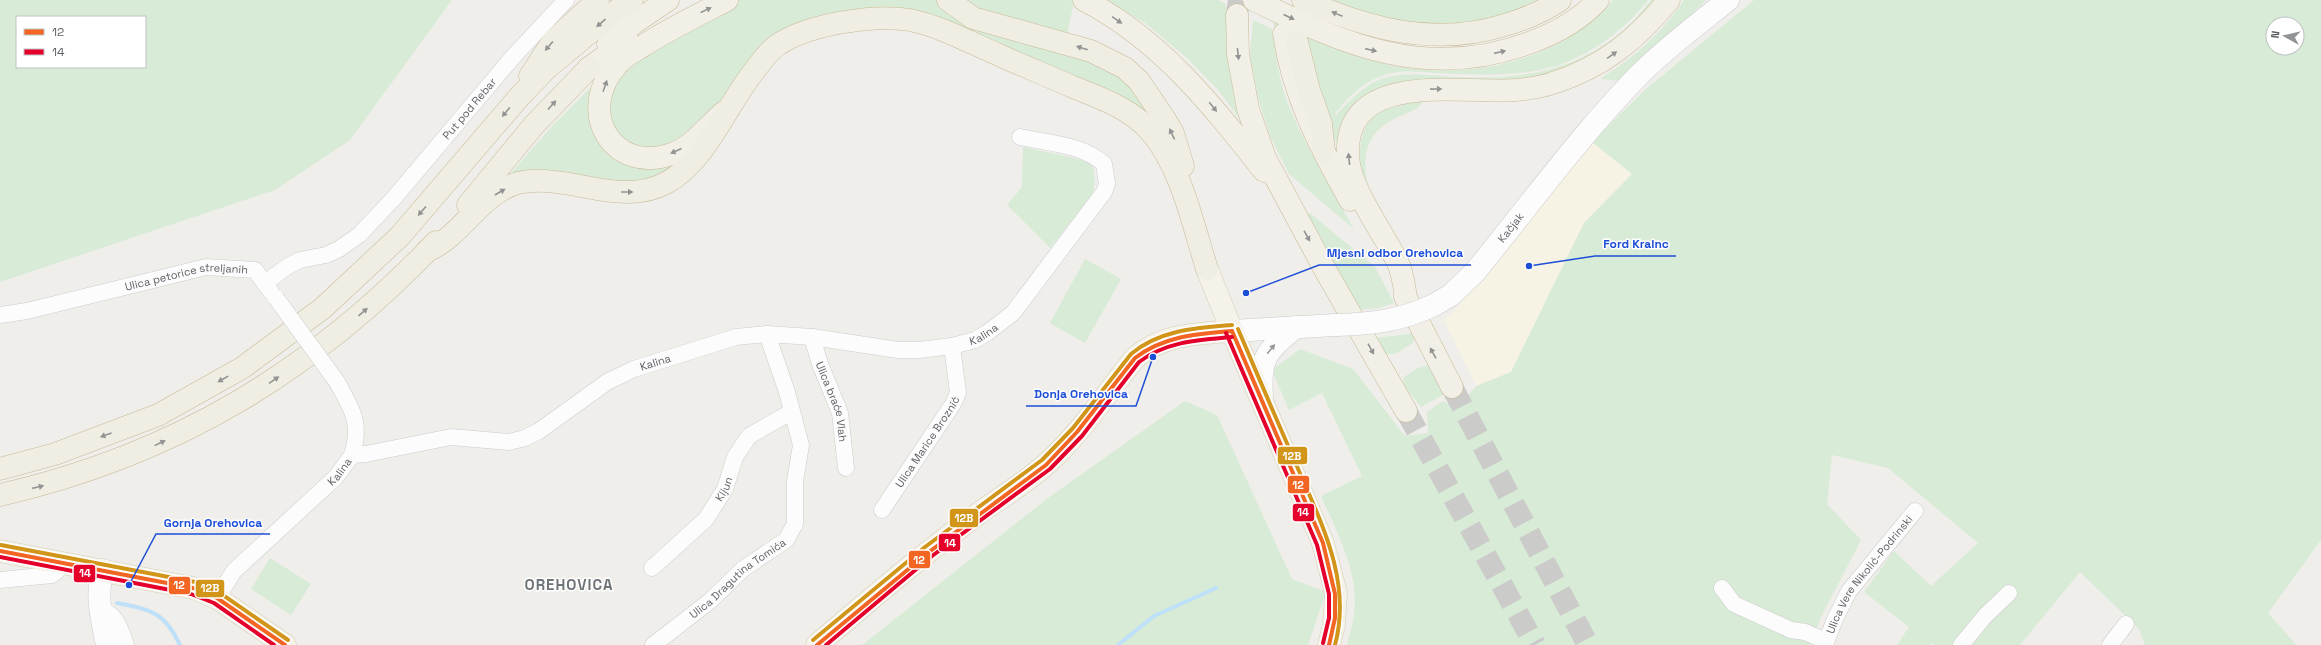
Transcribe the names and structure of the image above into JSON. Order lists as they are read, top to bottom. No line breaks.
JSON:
{"streets":{"main road":["Kačjak"],"street":["Put pod Rebar","Ulica petorice streljanih","Kalina","Ulica braće Vlah","Ulica Marice Broznić","Kljun","Ulica Vere Nikolić-Podrinski","Ulica Dragutina Tomića"]},"crossings":[["Put pod Rebar","Ulica petorice streljanih"],["Ulica petorice streljanih","Kalina"],["Kalina","Ulica braće Vlah"],["Kalina","Ulica Marice Broznić"],["Kalina","Ulica Dragutina Tomića"],["Kljun","Ulica Dragutina Tomića"]],"districts":["OREHOVICA"],"places":["Ford Krainc","Mjesni odbor Orehovica","Donja Orehovica","Gornja Orehovica"],"lines":["transit line 12B","transit line 12","transit line 14"],"legend":["12","14"],"north":"left"}
